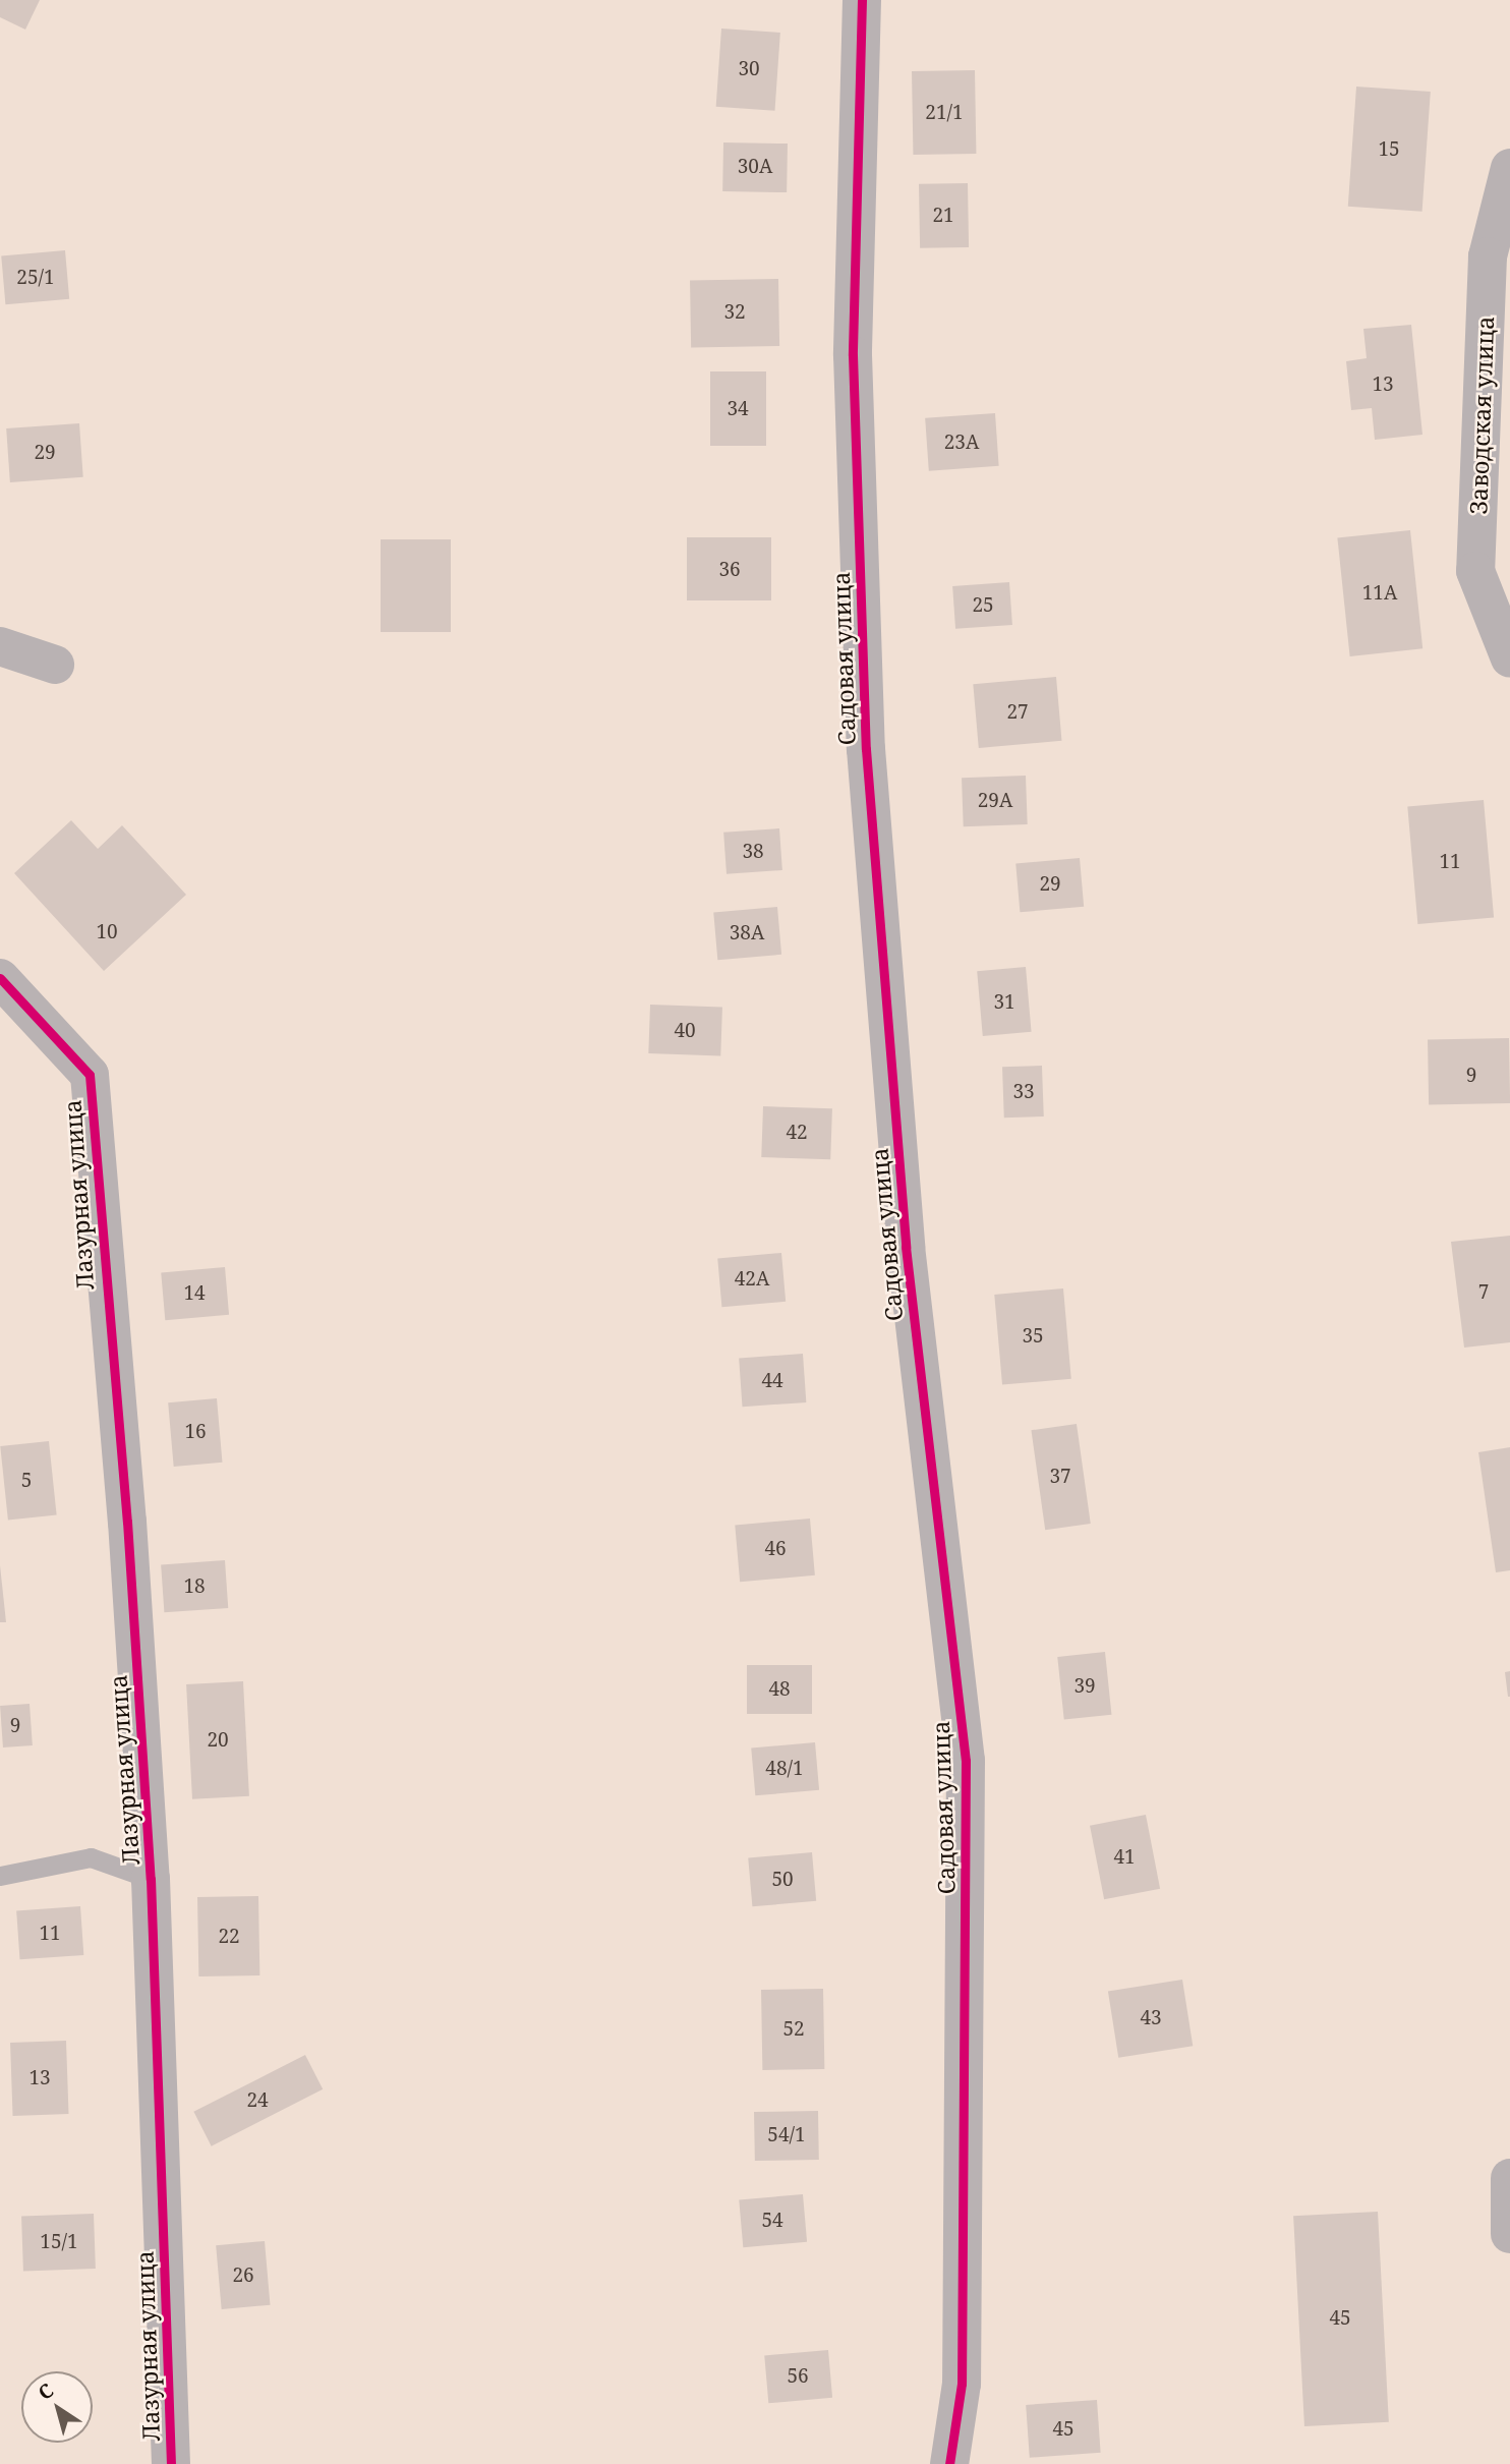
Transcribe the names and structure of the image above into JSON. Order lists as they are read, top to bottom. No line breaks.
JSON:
{"streets":{"street":["Заводская улица","Садовая улица","Лазурная улица"]},"house_numbers":["30","21/1","15","30А","21","25/1","32","13","34","23А","29","36","11А","25","27","29А","38","11","29","10","38А","31","40","9","33","42","42А","7","14","35","44","16","37","5","46","18","39","48","9","20","48/1","41","50","11","22","43","52","13","24","54/1","54","15/1","26","45","56","45"],"north":"top left"}
